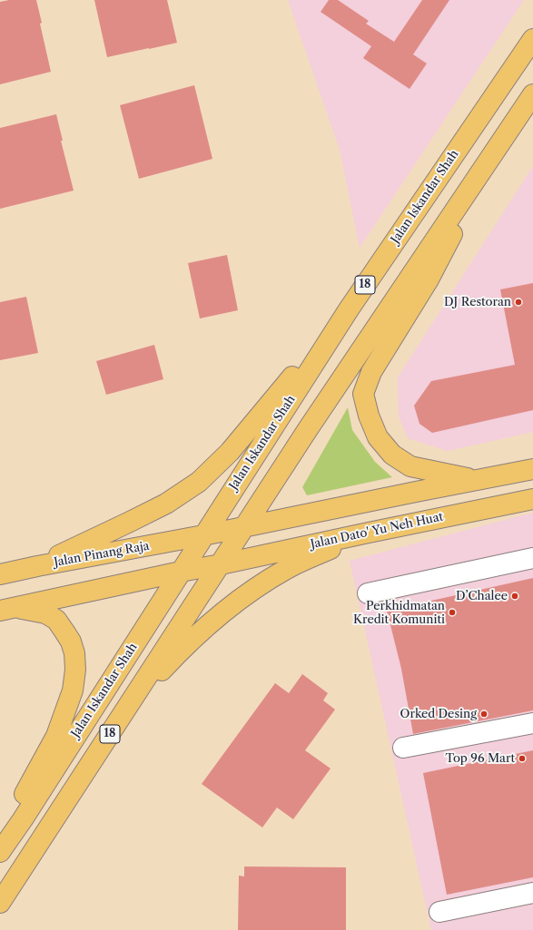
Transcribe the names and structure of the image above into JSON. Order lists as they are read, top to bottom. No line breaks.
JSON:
{"streets":{"main road":["Jalan Iskandar Shah","18","Jalan Dato' Yu Neh Huat","Jalan Pinang Raja"]},"crossings":[["Jalan Iskandar Shah","Jalan Dato' Yu Neh Huat"],["Jalan Iskandar Shah","Jalan Pinang Raja"],["18","Jalan Dato' Yu Neh Huat"],["18","Jalan Pinang Raja"]],"places":["DJ Restoran","D’Chalee","Perkhidmatan Kredit Komuniti","Orked Desing","Top 96 Mart"]}
